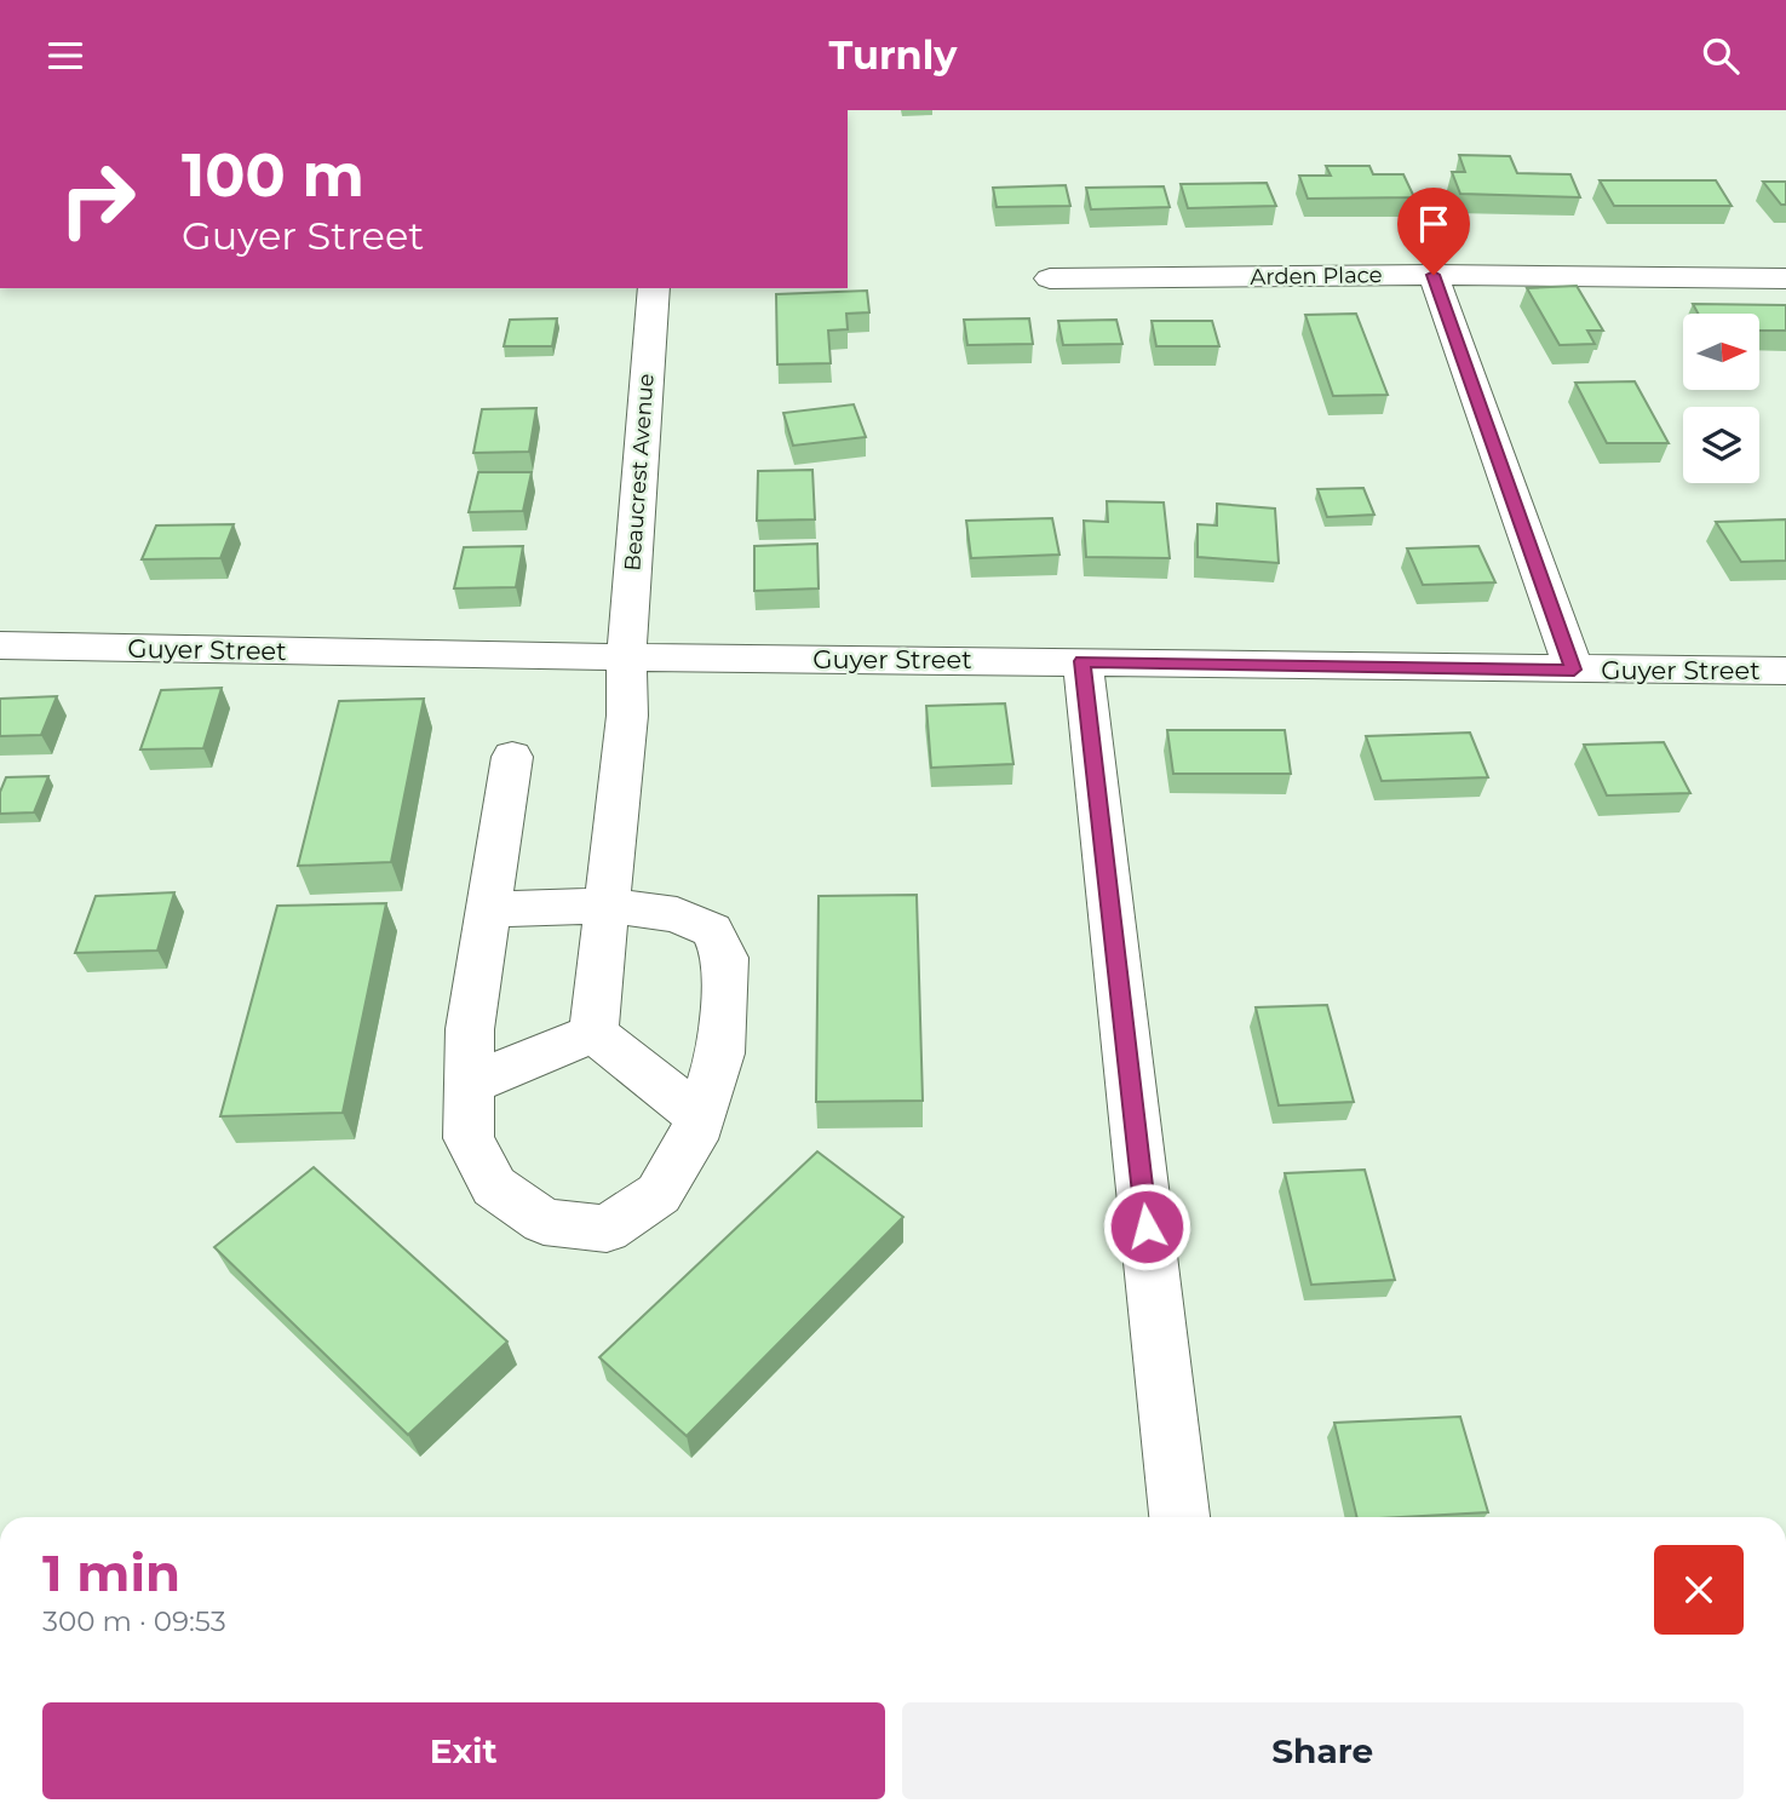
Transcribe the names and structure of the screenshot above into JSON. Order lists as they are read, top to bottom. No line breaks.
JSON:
{"streets":{"street":["Arden Place","Beaucrest Avenue","Guyer Street"]},"crossings":[["Beaucrest Avenue","Guyer Street"]],"north":"right","page":{"header":"Turnly","turn":["100 m","Guyer Street"],"heading":["1 min","300 m · 09:53"],"buttons":["Exit","Share"]}}
